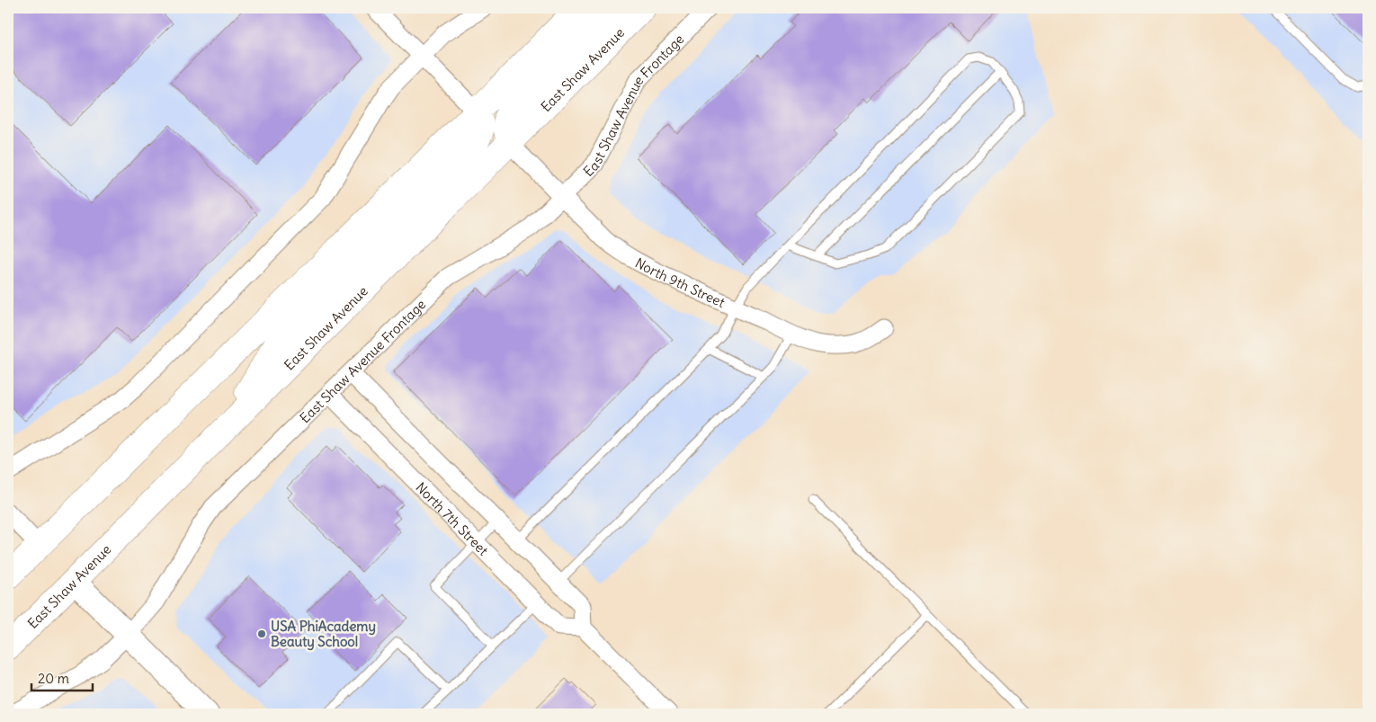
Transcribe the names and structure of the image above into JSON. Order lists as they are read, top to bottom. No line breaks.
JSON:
{"streets":{"main road":["East Shaw Avenue"],"street":["East Shaw Avenue Frontage","North 9th Street","North 7th Street"]},"crossings":[["East Shaw Avenue","North 9th Street"],["East Shaw Avenue Frontage","North 9th Street"],["East Shaw Avenue Frontage","North 7th Street"]],"places":["USA PhiAcademy Beauty School"],"scale_bar":"20 m"}
